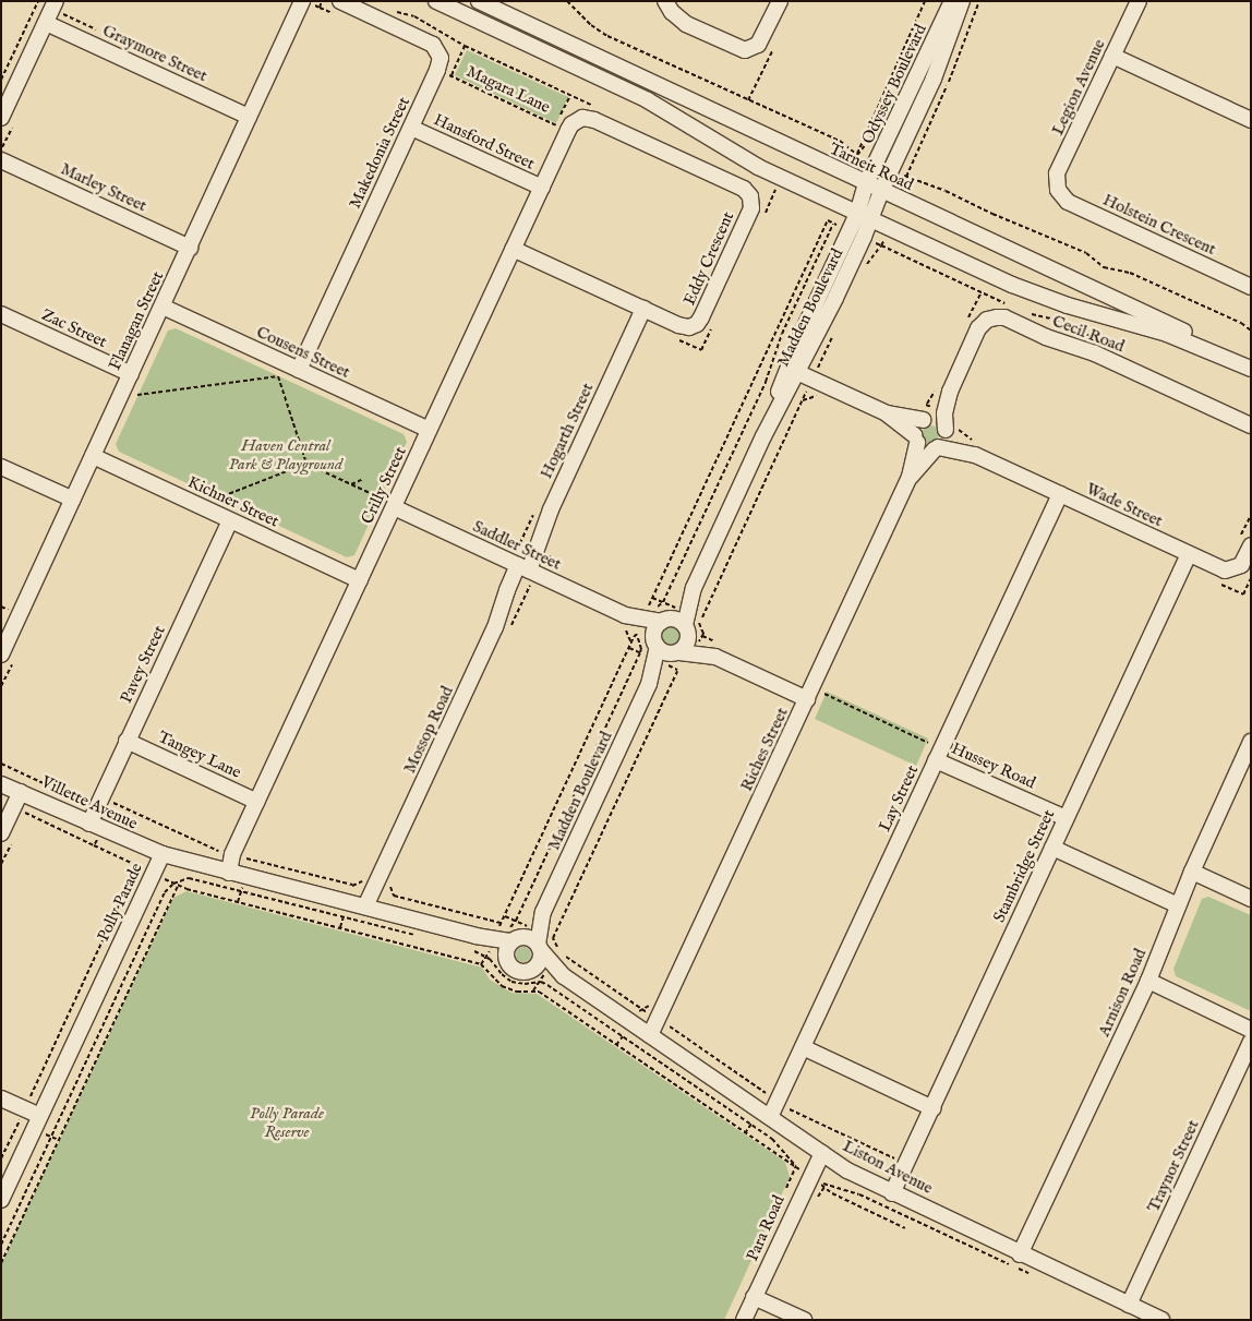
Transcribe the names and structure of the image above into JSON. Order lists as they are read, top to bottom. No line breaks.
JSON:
{"streets":{"street":["Graymore Street","Odyssey Boulevard","Legion Avenue","Hansford Street","Makedonia Street","Tarneit Road","Marley Street","Holstein Crescent","Eddy Crescent","Madden Boulevard","Flanagan Street","Zac Street","Cecil Road","Cousens Street","Hogarth Street","Crilly Street","Kichner Street","Wade Street","Saddler Street","Pavey Street","Mossop Road","Riches Street","Tangey Lane","Hussey Road","Lay Street","Villette Avenue","Stambridge Street","Polly Parade","Arnison Road","Traynor Street","Liston Avenue","Para Road"],"path":["Magara Lane"]},"crossings":[["Graymore Street","Flanagan Street"],["Odyssey Boulevard","Tarneit Road"],["Odyssey Boulevard","Madden Boulevard"],["Legion Avenue","Holstein Crescent"],["Magara Lane","Makedonia Street"],["Hansford Street","Makedonia Street"],["Hansford Street","Crilly Street"],["Makedonia Street","Cousens Street"],["Tarneit Road","Madden Boulevard"],["Marley Street","Flanagan Street"],["Eddy Crescent","Hogarth Street"],["Eddy Crescent","Crilly Street"],["Madden Boulevard","Saddler Street"],["Madden Boulevard","Polly Parade"],["Madden Boulevard","Liston Avenue"],["Flanagan Street","Zac Street"],["Flanagan Street","Cousens Street"],["Flanagan Street","Kichner Street"],["Cousens Street","Crilly Street"],["Hogarth Street","Saddler Street"],["Hogarth Street","Mossop Road"],["Crilly Street","Kichner Street"],["Crilly Street","Saddler Street"],["Crilly Street","Tangey Lane"],["Crilly Street","Polly Parade"],["Kichner Street","Pavey Street"],["Wade Street","Riches Street"],["Wade Street","Lay Street"],["Wade Street","Stambridge Street"],["Saddler Street","Mossop Road"],["Pavey Street","Tangey Lane"],["Pavey Street","Villette Avenue"],["Mossop Road","Polly Parade"],["Riches Street","Liston Avenue"],["Hussey Road","Lay Street"],["Hussey Road","Stambridge Street"],["Lay Street","Liston Avenue"],["Villette Avenue","Polly Parade"],["Stambridge Street","Liston Avenue"],["Polly Parade","Liston Avenue"],["Arnison Road","Liston Avenue"],["Traynor Street","Liston Avenue"],["Liston Avenue","Para Road"]],"parks":["Haven Central Park & Playground","Polly Parade Reserve"]}
